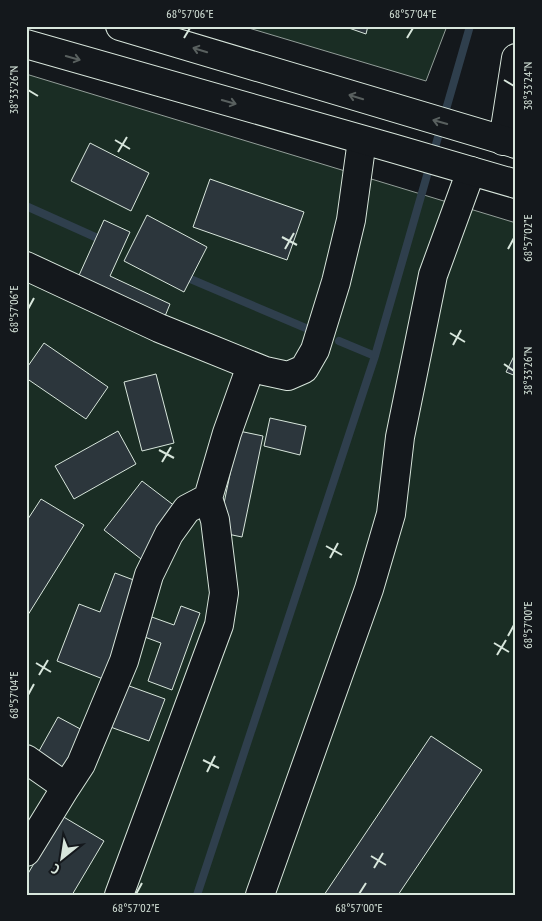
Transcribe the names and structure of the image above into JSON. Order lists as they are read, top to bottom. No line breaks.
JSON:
{"north":"bottom left","coordinates":["68°57'06\"E","68°57'04\"E","38°33'24\"N","38°33'26\"N","68°57'02\"E","68°57'00\"E"]}
